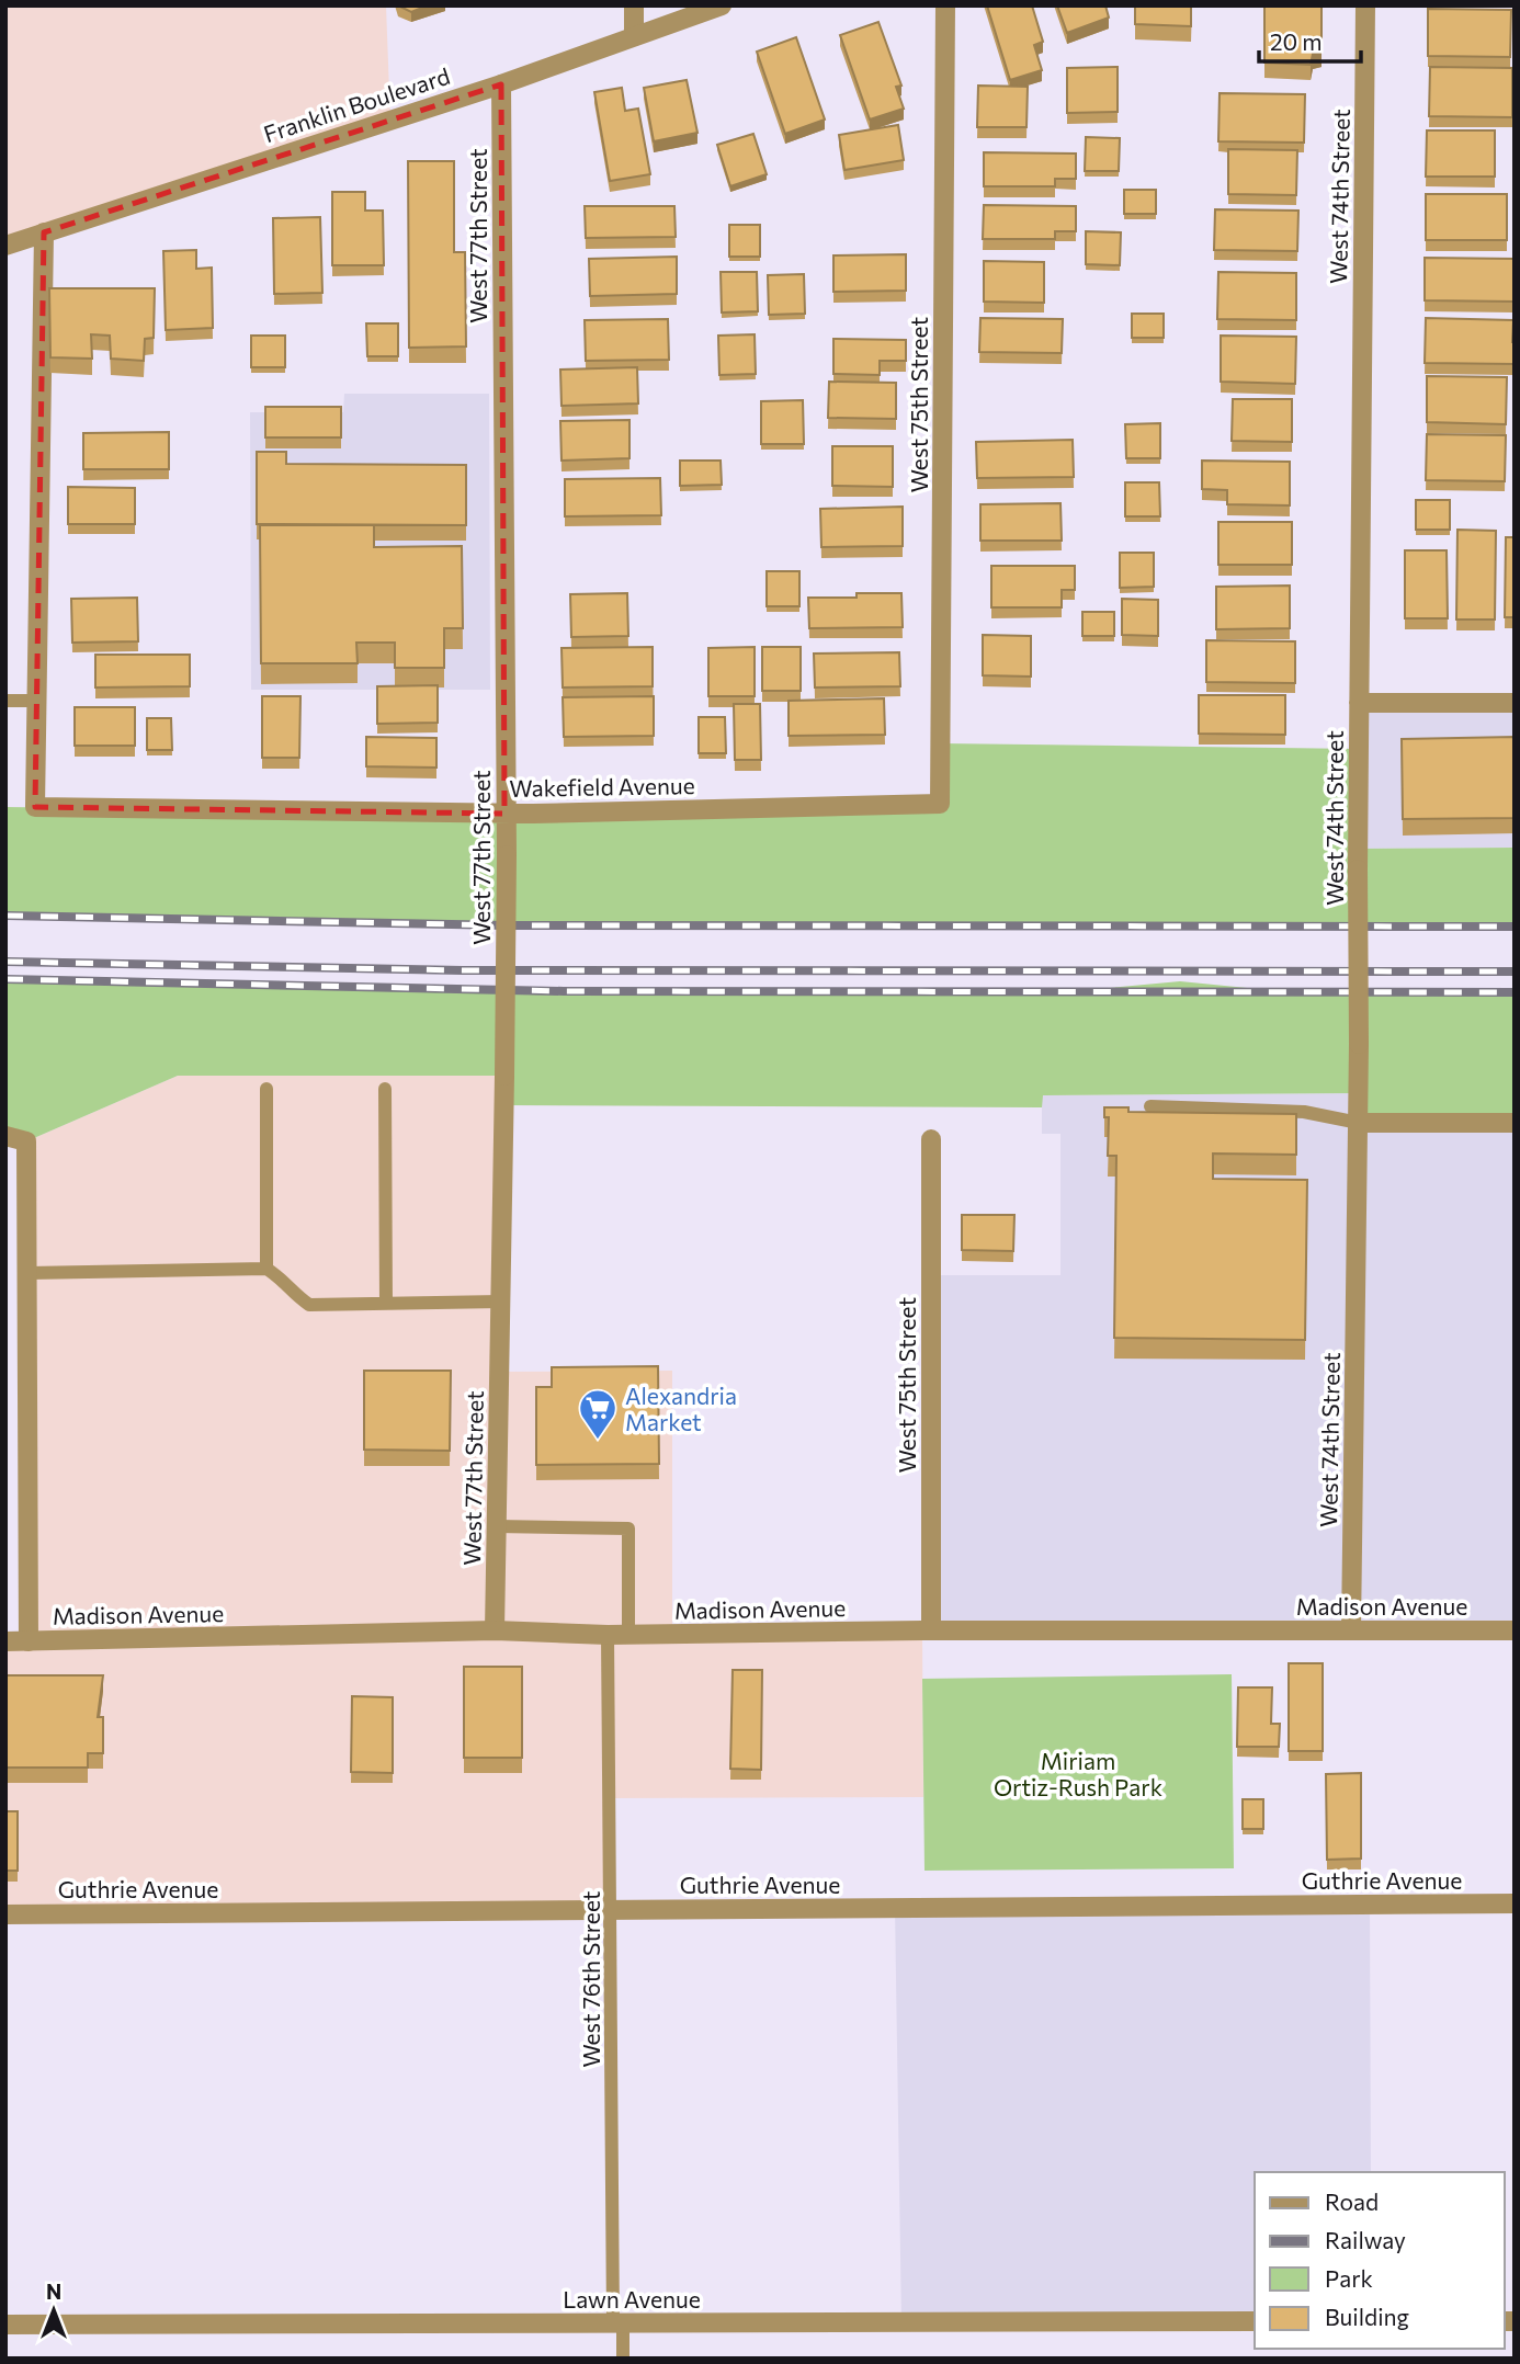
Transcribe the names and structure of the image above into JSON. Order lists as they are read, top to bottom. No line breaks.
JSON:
{"streets":{"street":["Franklin Boulevard","West 74th Street","West 77th Street","West 75th Street","Wakefield Avenue","Madison Avenue","Guthrie Avenue","Lawn Avenue"],"lane":["West 76th Street"]},"crossings":[["Franklin Boulevard","West 77th Street"],["West 74th Street","Madison Avenue"],["West 77th Street","Wakefield Avenue"],["West 77th Street","Madison Avenue"],["West 75th Street","Wakefield Avenue"],["West 75th Street","Madison Avenue"],["Madison Avenue","West 76th Street"],["Guthrie Avenue","West 76th Street"],["West 76th Street","Lawn Avenue"]],"parks":["Miriam Ortiz-Rush Park"],"places":{"supermarket":["Alexandria Market"]},"legend":["Road","Railway","Park","Building"],"scale_bar":"20 m","north":"top"}
